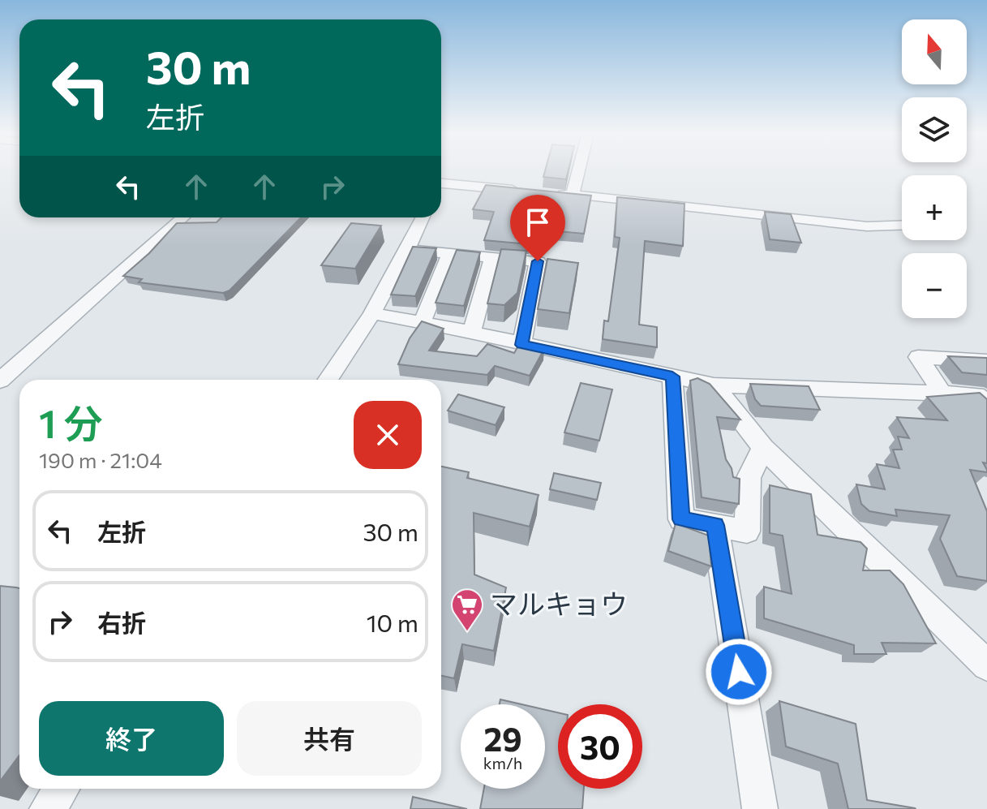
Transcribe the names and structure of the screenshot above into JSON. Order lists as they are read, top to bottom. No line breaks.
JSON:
{"places":{"supermarket":["マルキョウ"]},"north":"top","page":{"map_buttons":["+","−"],"turn":["30 m","左折"],"heading":["1 分","190 m · 21:04"],"list":[{"name":"左折","value":"30 m"},{"name":"右折","value":"10 m"}],"buttons":["終了","共有"],"speed":"29 km/h","limit":"30"}}
